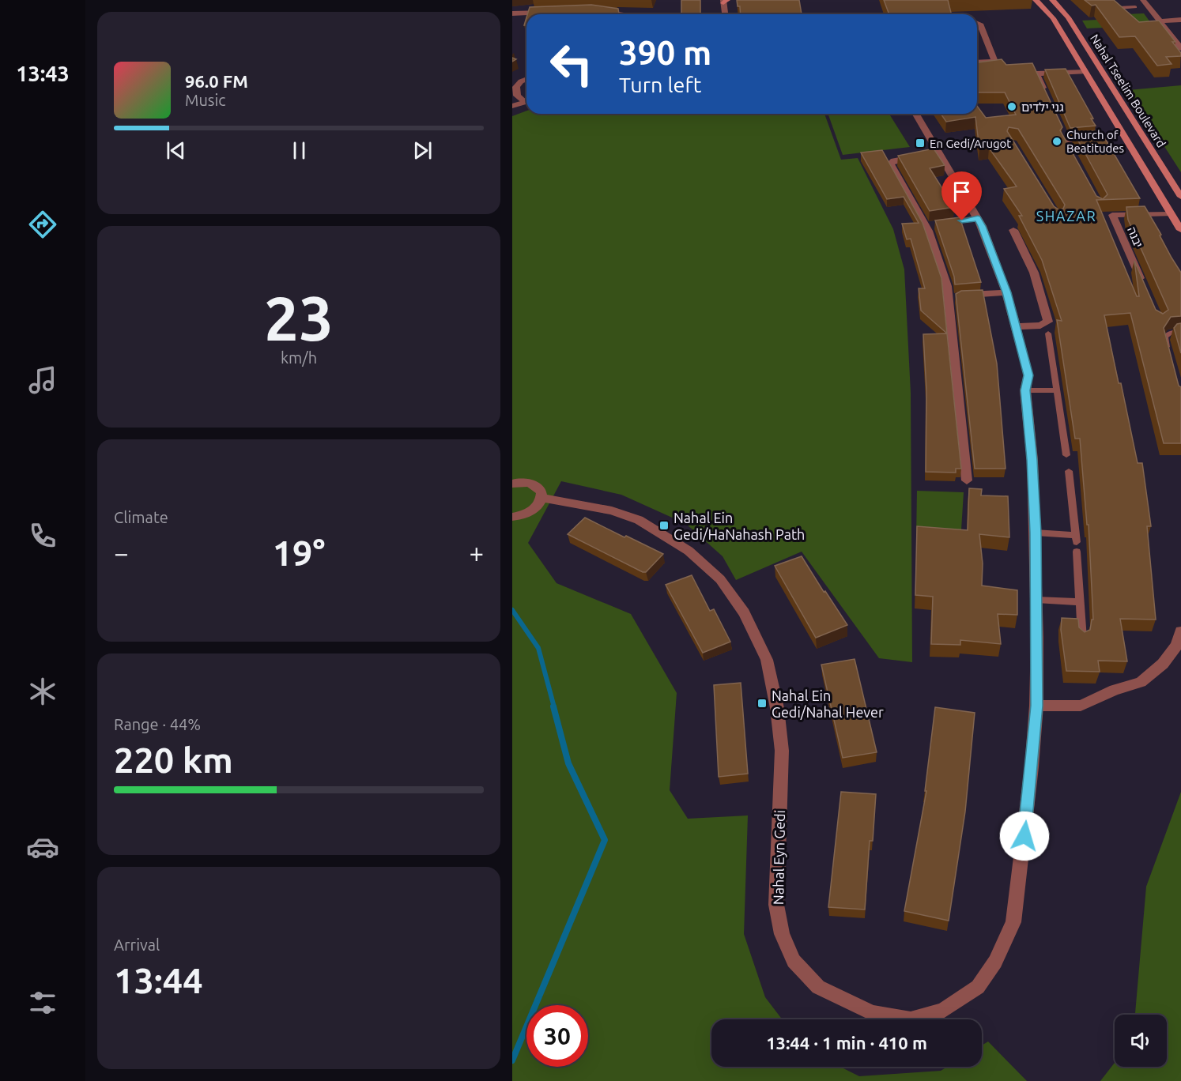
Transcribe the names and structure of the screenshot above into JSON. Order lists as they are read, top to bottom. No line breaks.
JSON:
{"streets":{"main road":["Nahal Tseelim Boulevard"],"street":["יבנה","Nahal Eyn Gedi"]},"crossings":[["Nahal Tseelim Boulevard","יבנה"]],"districts":["SHAZAR"],"places":{"other":["גני ילדים","Church of Beatitudes"],"transit":["En Gedi/Arugot","Nahal Ein Gedi/HaNahash Path","Nahal Ein Gedi/Nahal Hever"]},"page":{"tabs":"13:43","turn":["390 m","Turn left"],"song":["96.0 FM","Music"],"tile":[["23","km/h"],"Climate",["Range · 44%","220 km"],["Arrival","13:44"]],"heat":["−","19°","+"],"limit":"30","trip":"13:44 · 1 min · 410 m"}}
